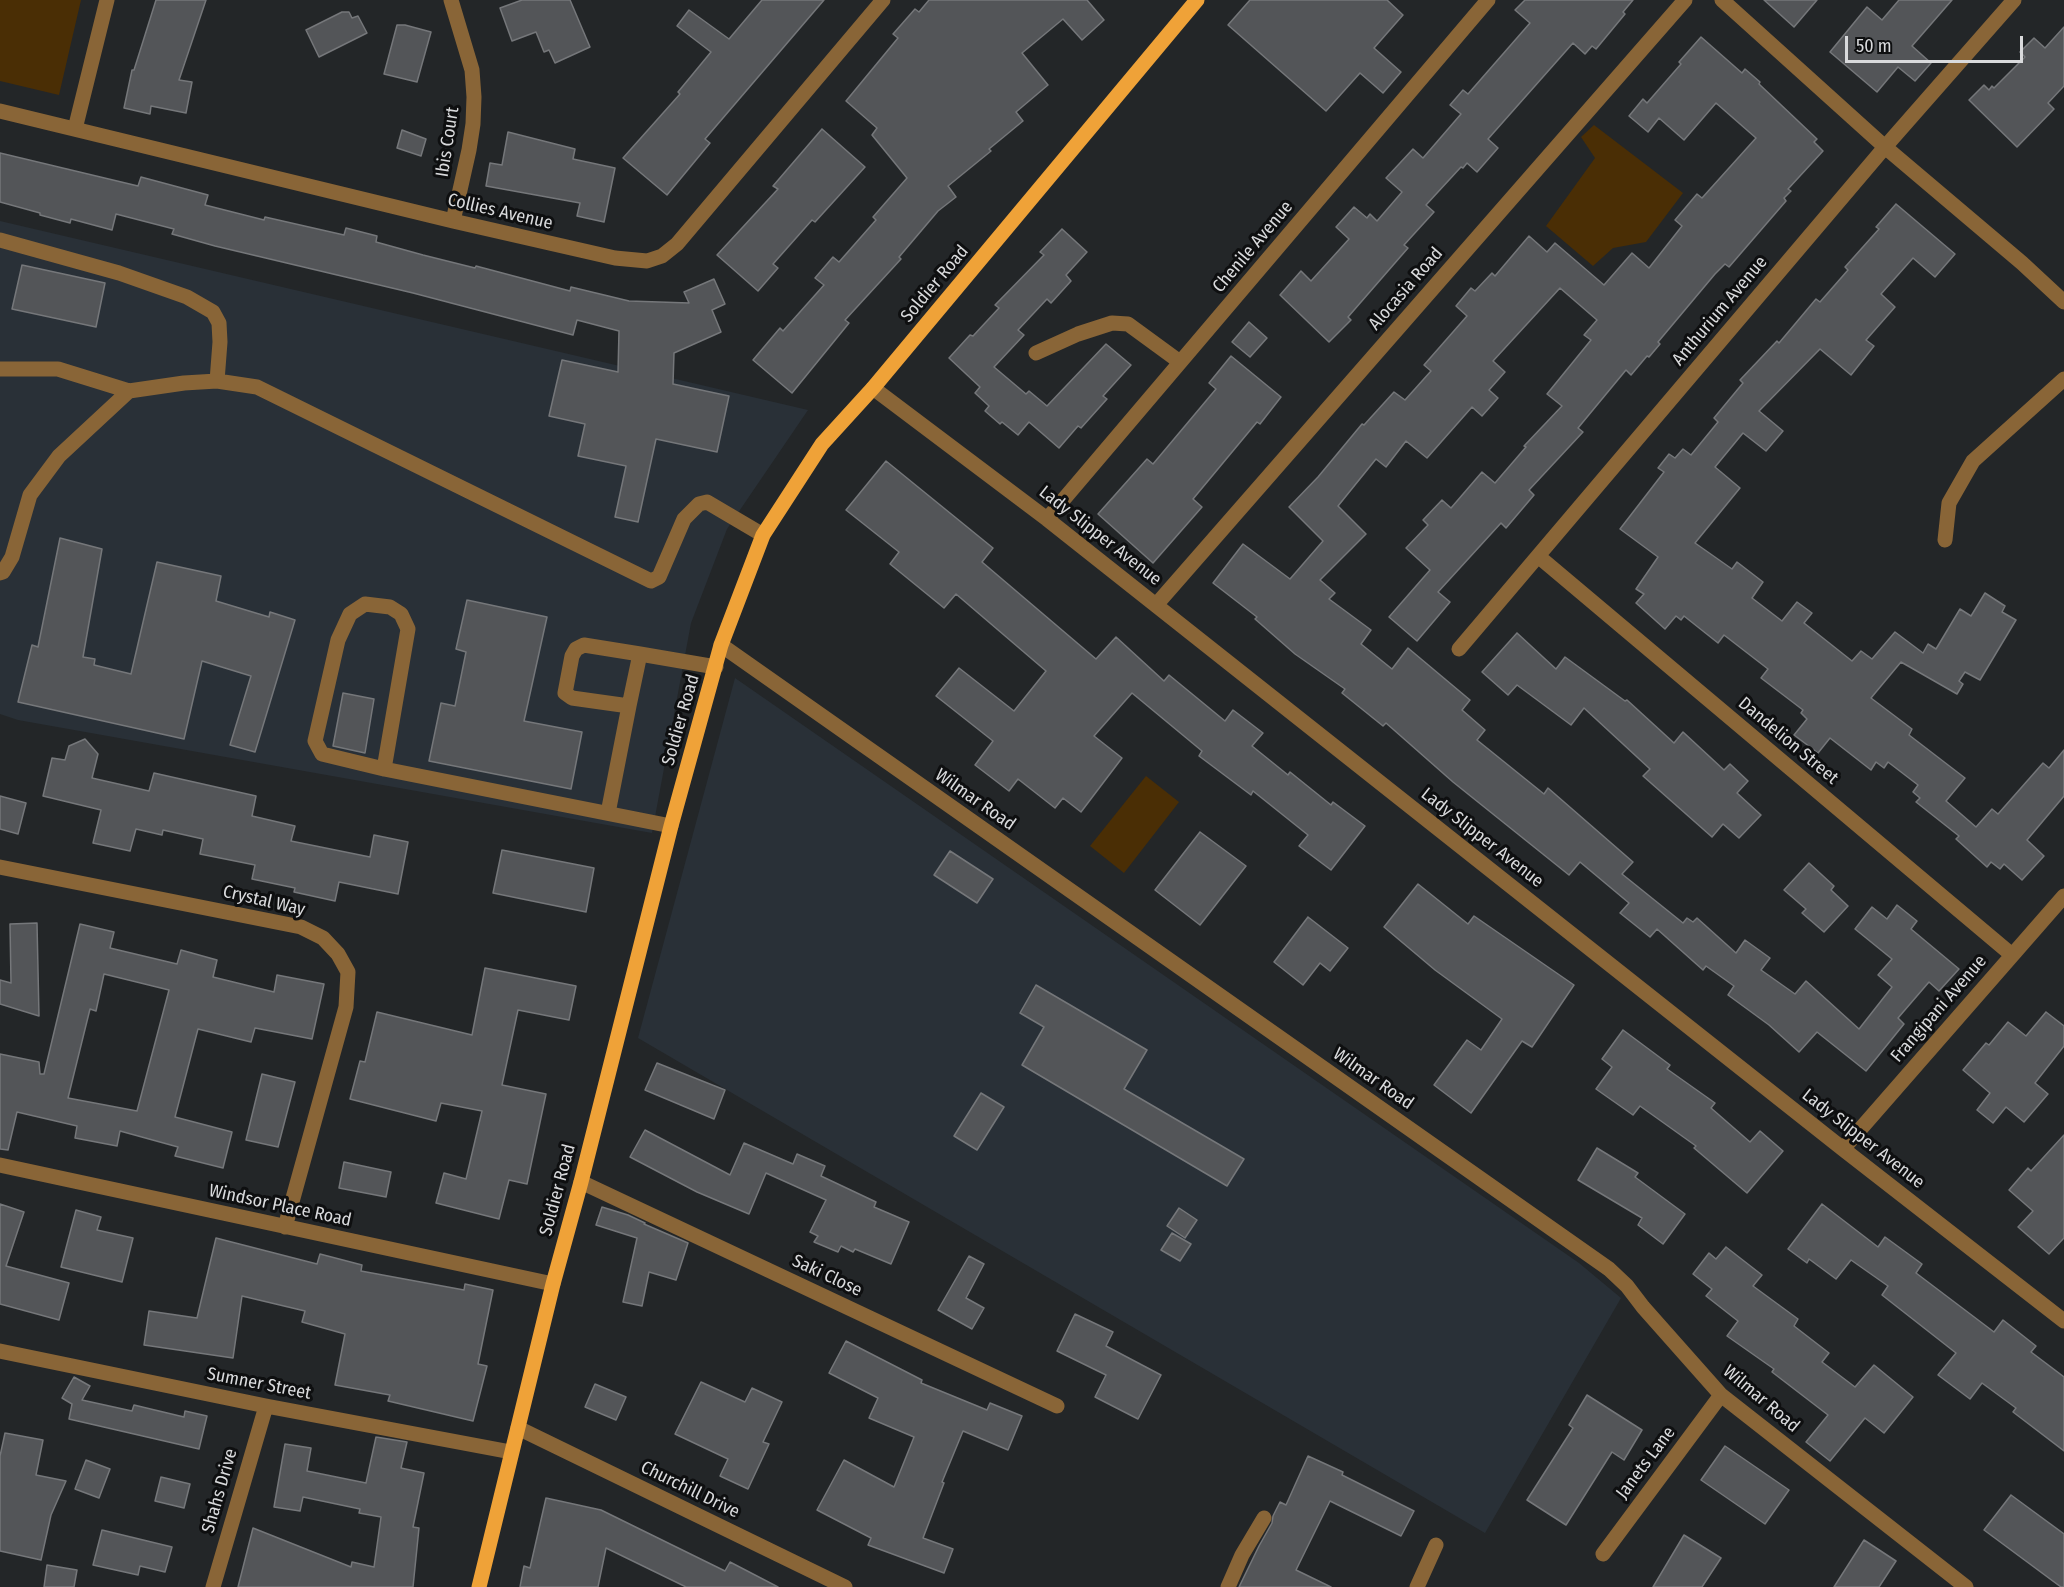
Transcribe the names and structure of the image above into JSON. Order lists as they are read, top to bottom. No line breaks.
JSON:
{"streets":{"main road":["Soldier Road"],"street":["Ibis Court","Collies Avenue","Chenile Avenue","Alocasia Road","Anthurium Avenue","Lady Slipper Avenue","Dandelion Street","Wilmar Road","Crystal Way","Frangipani Avenue","Windsor Place Road","Saki Close","Sumner Street","Janets Lane","Churchill Drive","Shahs Drive"]},"crossings":[["Ibis Court","Collies Avenue"],["Chenile Avenue","Lady Slipper Avenue"],["Soldier Road","Lady Slipper Avenue"],["Soldier Road","Wilmar Road"],["Soldier Road","Windsor Place Road"],["Soldier Road","Saki Close"],["Soldier Road","Sumner Street"],["Soldier Road","Churchill Drive"],["Alocasia Road","Lady Slipper Avenue"],["Anthurium Avenue","Dandelion Street"],["Lady Slipper Avenue","Frangipani Avenue"],["Dandelion Street","Frangipani Avenue"],["Wilmar Road","Janets Lane"],["Crystal Way","Windsor Place Road"],["Sumner Street","Shahs Drive"]],"scale_bar":"50 m"}
